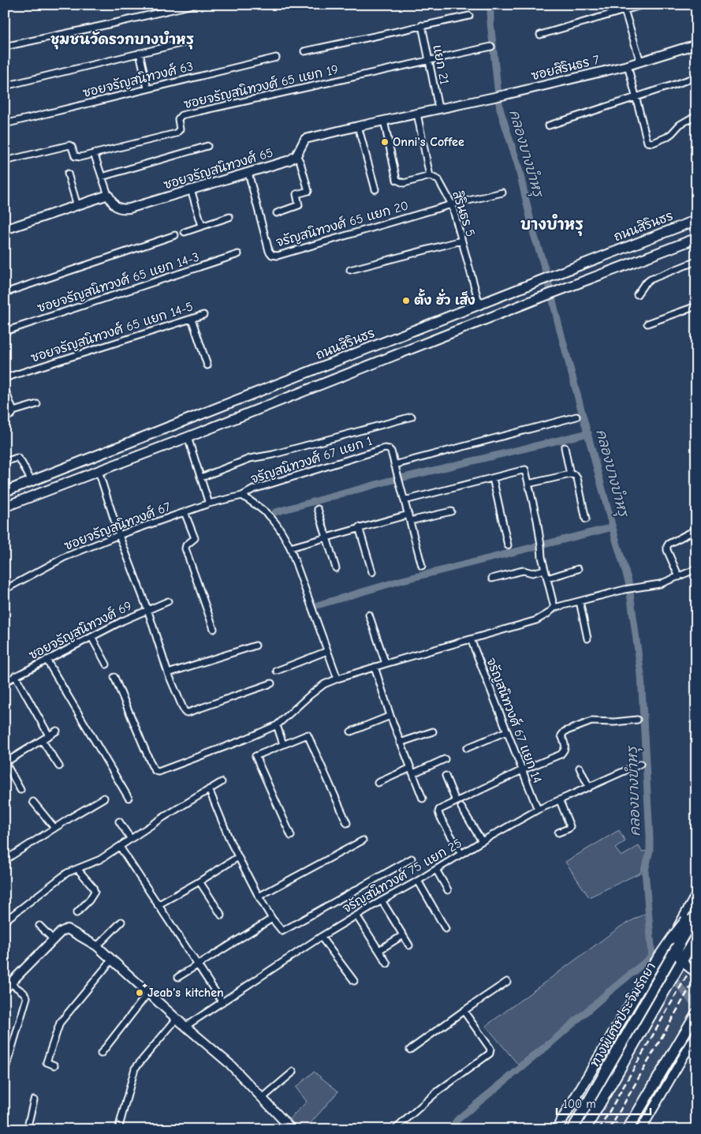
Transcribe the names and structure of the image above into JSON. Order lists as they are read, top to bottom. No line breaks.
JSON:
{"streets":{"highway":["ทางพิเศษประจิมรัถยา"],"main road":["ถนนสิรินธร"],"street":["แยก 21","ซอยสิรินธร 7","ซอยจรัญสนิทวงศ์ 63","ซอยจรัญสนิทวงศ์ 65 แยก 19","ซอยจรัญสนิทวงศ์ 65","สิรินธร 5","จรัญสนิทวงศ์ 65 แยก 20","ซอยจรัญสนิทวงศ์ 65 แยก 14-3","ซอยจรัญสนิทวงศ์ 65 แยก 14-5","จรัญสนิทวงศ์ 67 แยก 1","ซอยจรัญสนิทวงศ์ 67","ซอยจรัญสนิทวงศ์ 69","จรัญสนิทวงศ์ 67 แยก 14","จรัญสนิทวงศ์ 75 แยก 25"]},"crossings":[["แยก 21","ซอยสิรินธร 7"],["แยก 21","ซอยจรัญสนิทวงศ์ 65 แยก 19"],["ซอยจรัญสนิทวงศ์ 65","จรัญสนิทวงศ์ 65 แยก 20"],["สิรินธร 5","จรัญสนิทวงศ์ 65 แยก 20"],["สิรินธร 5","ถนนสิรินธร"],["จรัญสนิทวงศ์ 67 แยก 1","ซอยจรัญสนิทวงศ์ 67"],["จรัญสนิทวงศ์ 67 แยก 14","จรัญสนิทวงศ์ 75 แยก 25"]],"districts":["ชุมชนวัดรวกบางบำหรุ","บางบำหรุ"],"water":["คลองบางบำหรุ"],"places":["Onni's Coffee","ตั้ง ฮั่ว เส็ง","๋Jeab's kitchen"],"scale_bar":"100 m"}
